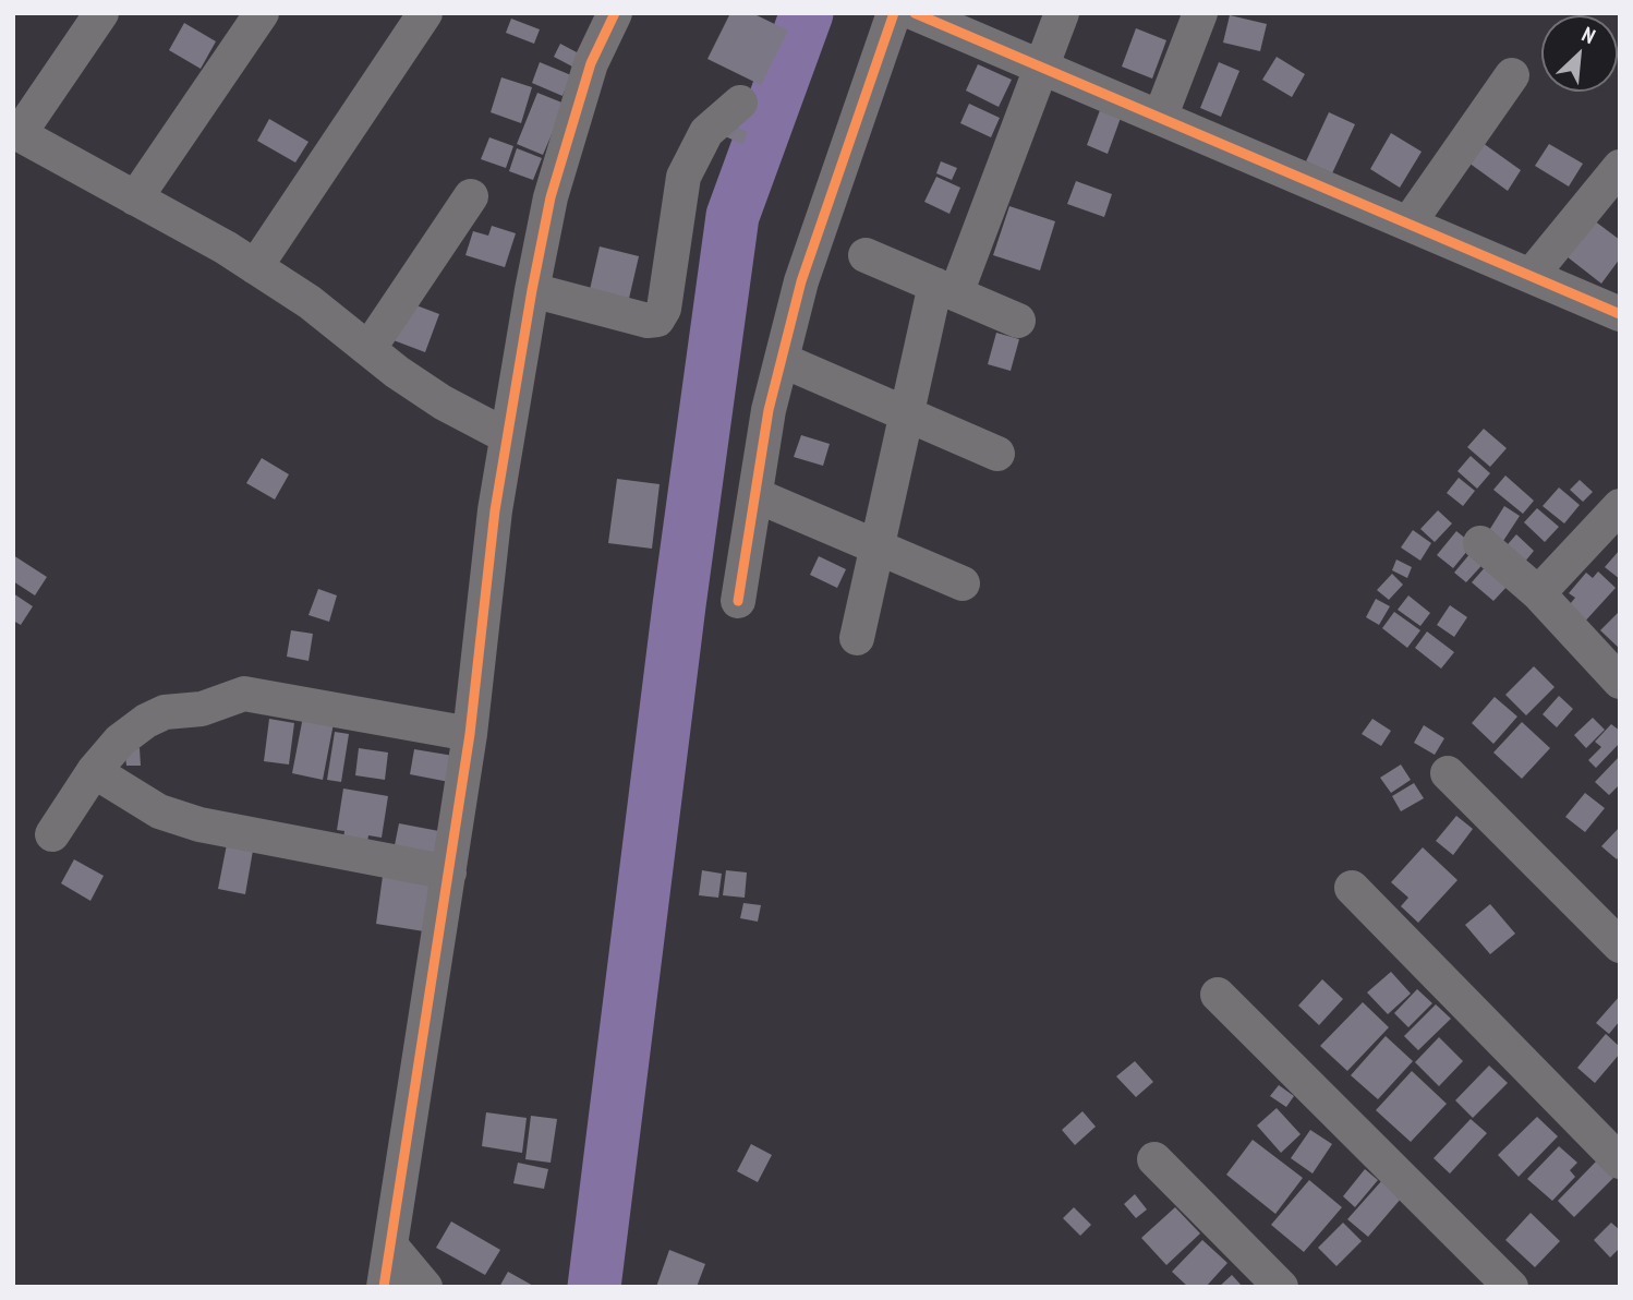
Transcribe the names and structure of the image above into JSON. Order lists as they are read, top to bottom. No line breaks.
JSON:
{"north":"top right"}
